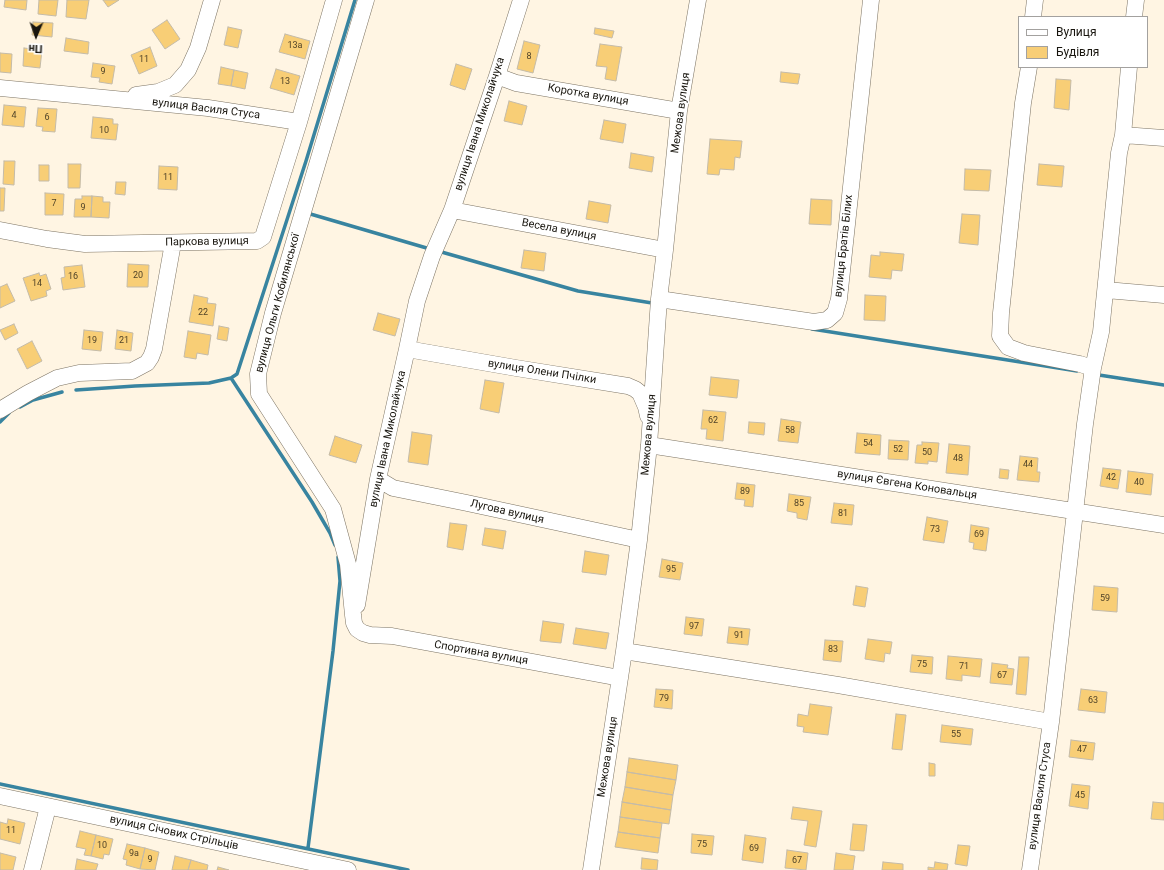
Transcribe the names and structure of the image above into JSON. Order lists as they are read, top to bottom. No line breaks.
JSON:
{"streets":{"street":["Коротка вулиця","вулиця Василя Стуса","Межова вулиця","вулиця Івана Миколайчука","Весела вулиця","Паркова вулиця","вулиця Братів Білих","вулиця Ольги Кобилянської","вулиця Олени Пчілки","вулиця Євгена Коновальця","Лугова вулиця","Спортивна вулиця","вулиця Січових Стрільців"]},"crossings":[["Коротка вулиця","Межова вулиця"],["Коротка вулиця","вулиця Івана Миколайчука"],["вулиця Василя Стуса","Паркова вулиця"],["вулиця Василя Стуса","вулиця Євгена Коновальця"],["Межова вулиця","Весела вулиця"],["Межова вулиця","вулиця Братів Білих"],["Межова вулиця","вулиця Олени Пчілки"],["Межова вулиця","вулиця Євгена Коновальця"],["Межова вулиця","Лугова вулиця"],["Межова вулиця","Спортивна вулиця"],["вулиця Івана Миколайчука","Весела вулиця"],["вулиця Івана Миколайчука","вулиця Ольги Кобилянської"],["вулиця Івана Миколайчука","вулиця Олени Пчілки"],["вулиця Івана Миколайчука","Лугова вулиця"],["вулиця Івана Миколайчука","Спортивна вулиця"],["вулиця Ольги Кобилянської","Спортивна вулиця"]],"house_numbers":["13а","8","11","9","13","4","6","10","11","7","9","20","16","14","22","19","21","62","58","54","52","50","48","44","42","40","89","85","81","73","69","95","59","97","91","83","75","71","67","79","63","55","47","45","11","75","10","69","9а","9","67"],"legend":["Вулиця","Будівля"],"north":"bottom"}
